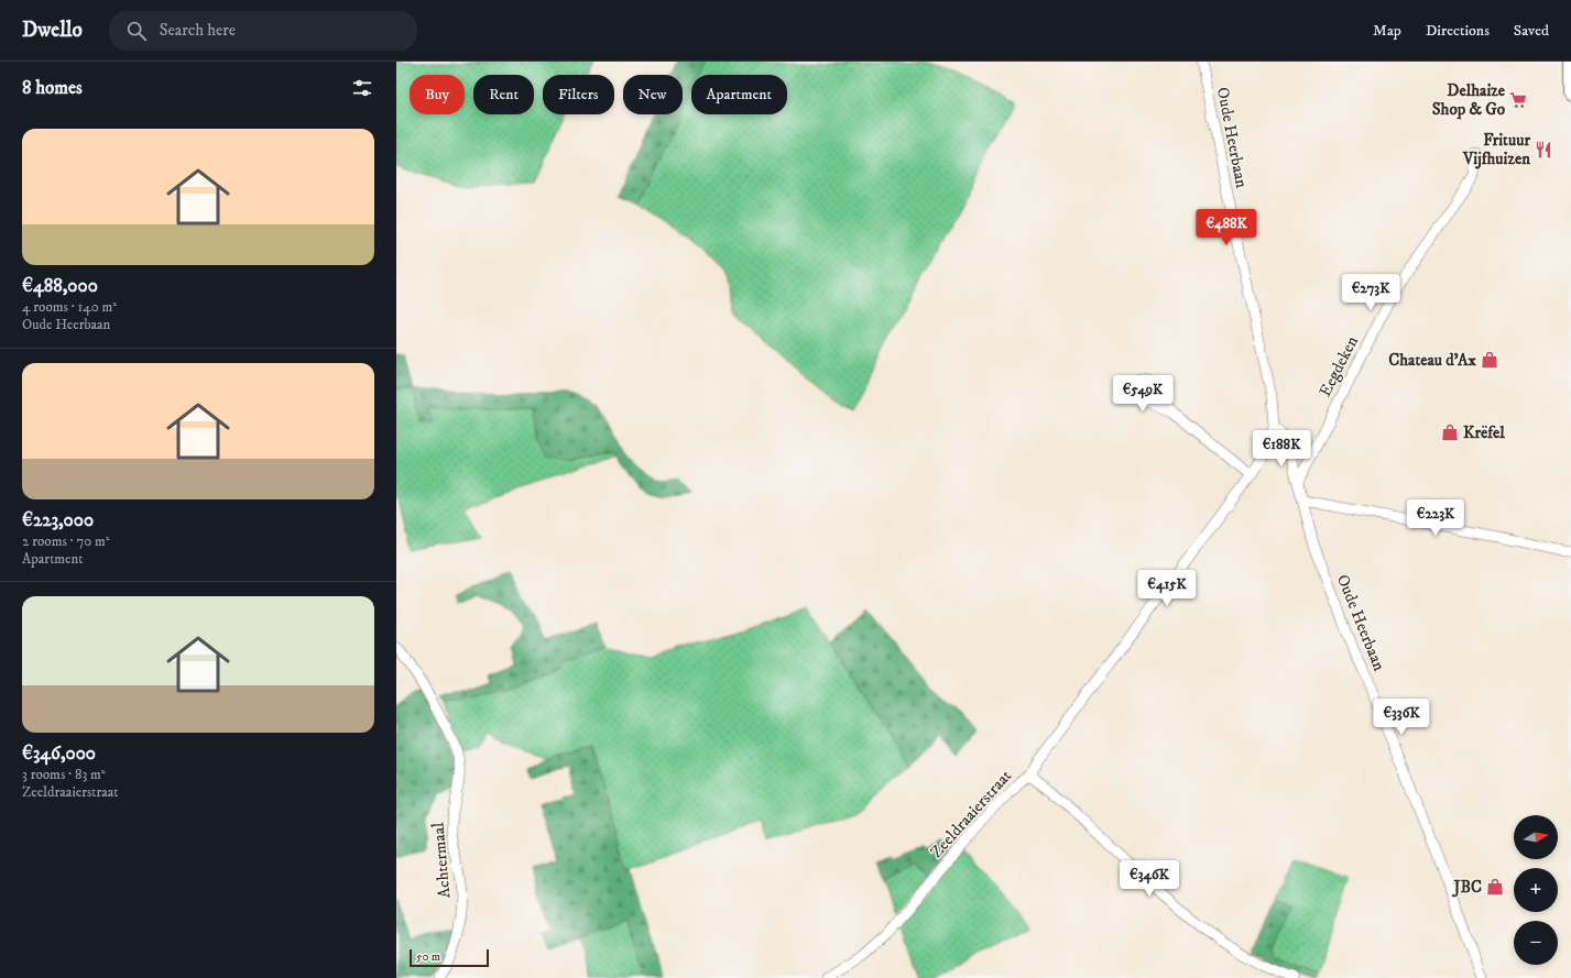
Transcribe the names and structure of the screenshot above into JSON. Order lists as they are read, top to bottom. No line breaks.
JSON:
{"streets":{"street":["Oude Heerbaan","Eegdeken","Zeeldraaierstraat","Achtermaal"]},"crossings":[["Oude Heerbaan","Eegdeken"],["Oude Heerbaan","Zeeldraaierstraat"]],"places":{"supermarket":["Delhaize Shop & Go"],"restaurant":["Frituur Vijfhuizen"],"shop":["Chateau d'Ax","Krëfel","JBC"]},"scale_bar":"50 m","north":"right","page":{"header":"Dwello","search":"Search here","nav":["Map","Directions","Saved"],"heading":"8 homes","chip":["Buy","Rent","Filters","New","Apartment"],"list":[{"name":"€488,000","note":"4 rooms · 140 m² · Oude Heerbaan"},{"name":"€223,000","note":"2 rooms · 70 m² · Apartment"},{"name":"€346,000","note":"3 rooms · 83 m² · Zeeldraaierstraat"}],"price":["€488K","€273K","€549K","€188K","€223K","€415K","€336K","€346K"],"map_buttons":["+","−"],"scale":"50 m"}}
